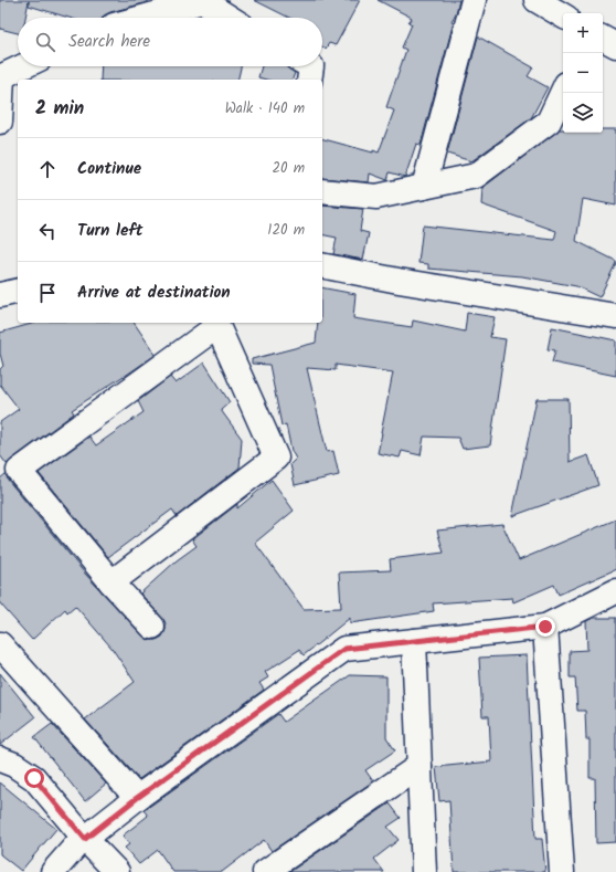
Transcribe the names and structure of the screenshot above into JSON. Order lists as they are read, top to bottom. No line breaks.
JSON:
{"page":{"map_buttons":["+","−"],"search":"Search here","heading":["2 min","Walk · 140 m"],"list":[["Continue","20 m"],["Turn left","120 m"],"Arrive at destination"]}}
